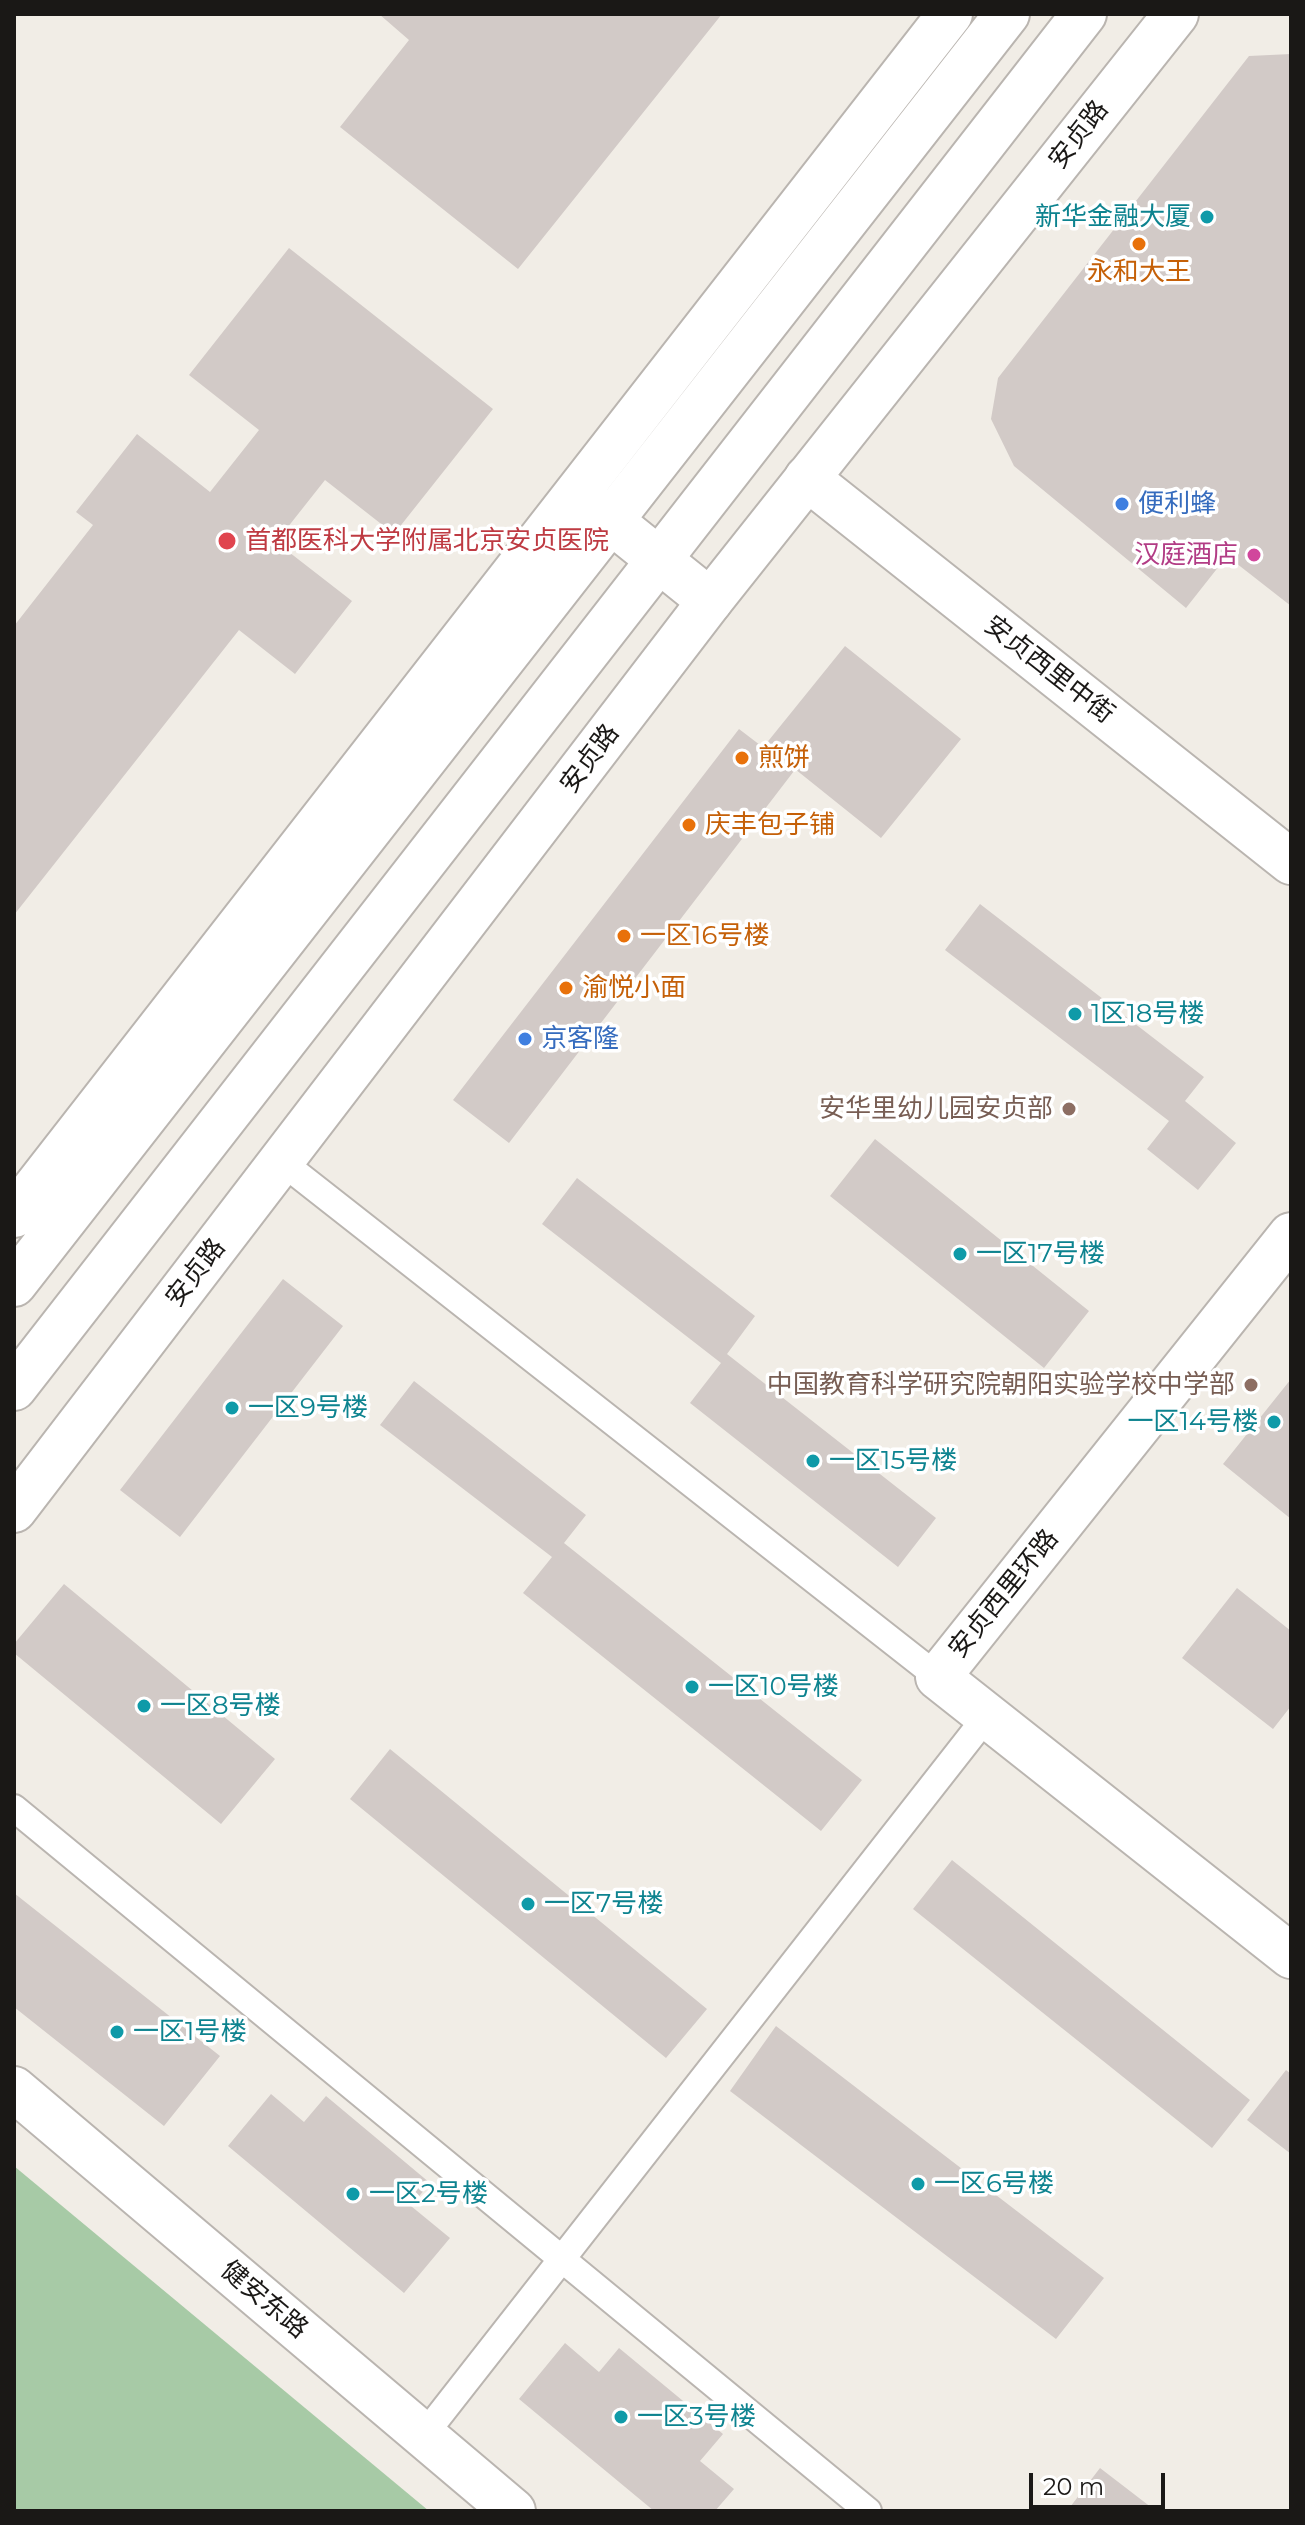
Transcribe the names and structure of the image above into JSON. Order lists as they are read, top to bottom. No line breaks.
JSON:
{"streets":{"street":["安贞路","安贞西里中街","安贞西里环路","健安东路"]},"crossings":[["安贞路","安贞西里中街"]],"places":["新华金融大厦","永和大王","便利蜂","首都医科大学附属北京安贞医院","汉庭酒店","煎饼","庆丰包子铺","一区16号楼","渝悦小面","1区18号楼","京客隆","安华里幼儿园安贞部","一区17号楼","中国教育科学研究院朝阳实验学校中学部","一区9号楼","一区14号楼","一区15号楼","一区10号楼","一区8号楼","一区7号楼","一区1号楼","一区6号楼","一区2号楼","一区3号楼"],"scale_bar":"20 m"}
